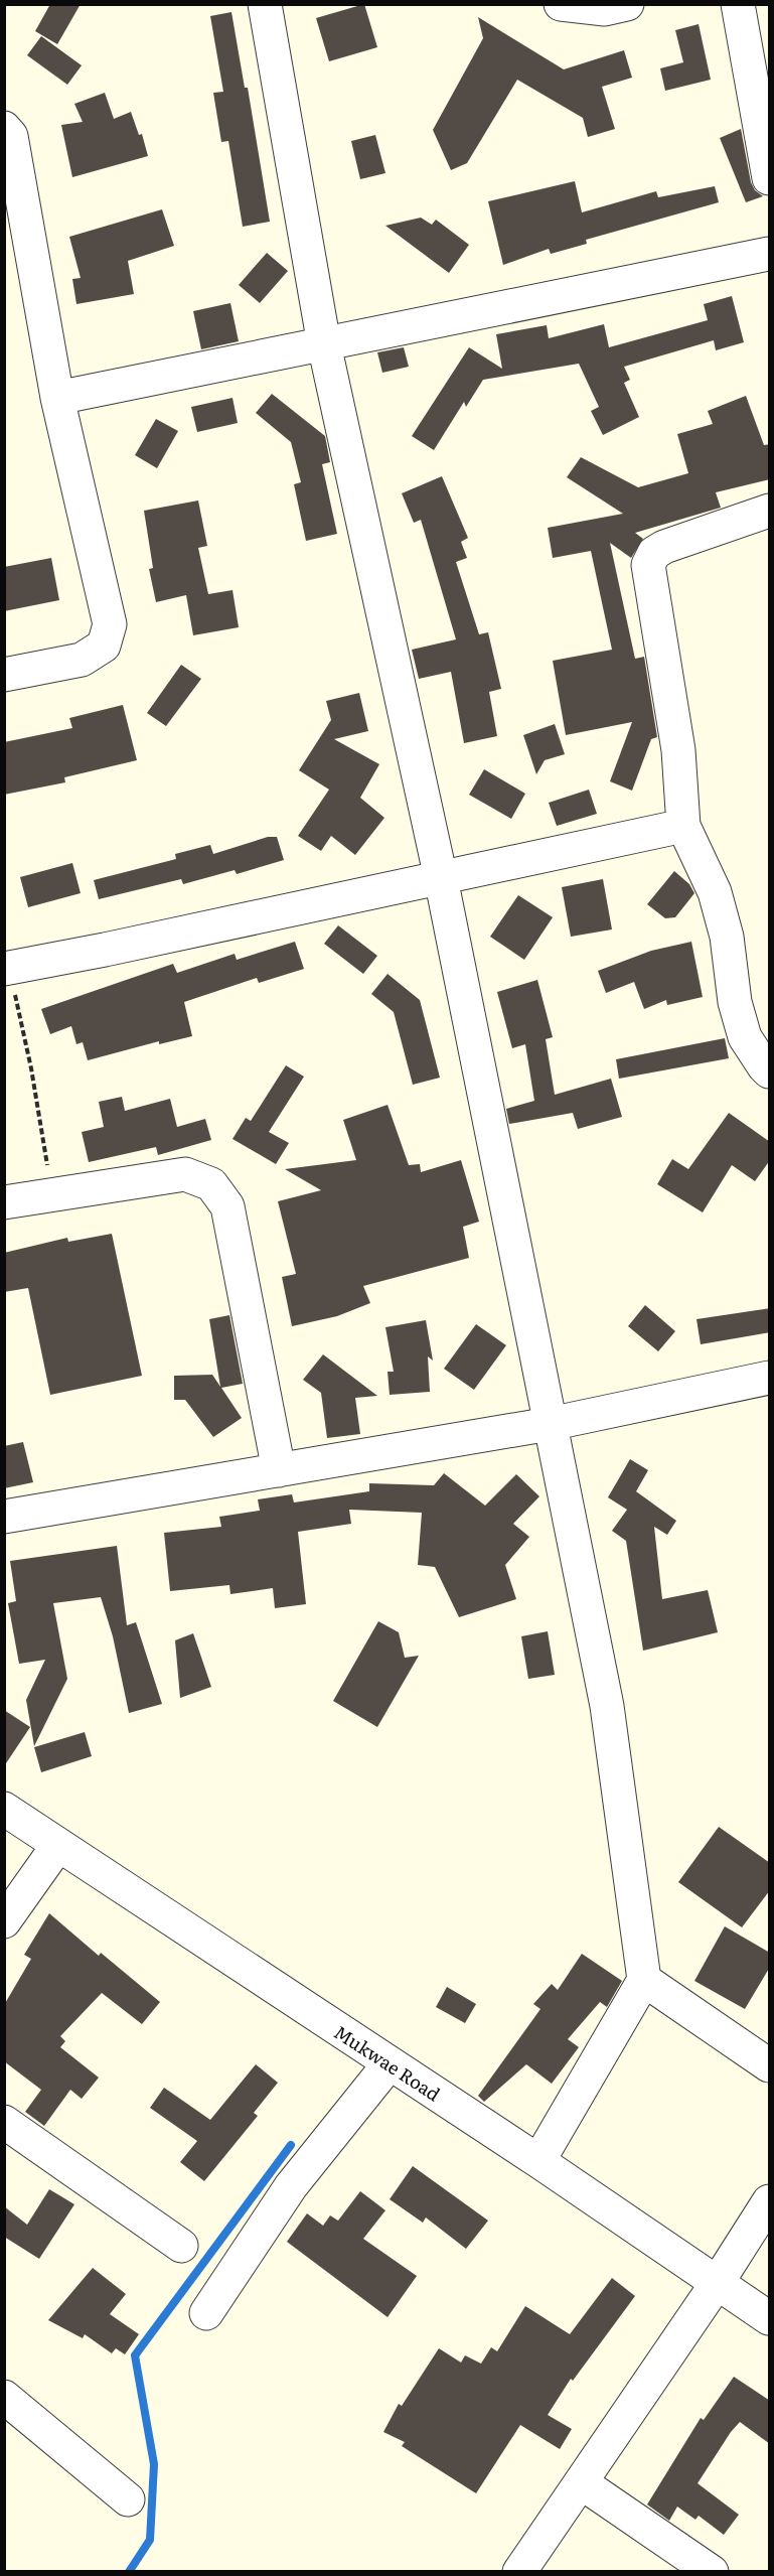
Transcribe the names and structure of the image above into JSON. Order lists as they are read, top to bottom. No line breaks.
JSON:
{"streets":{"street":["Mukwae Road"]}}
